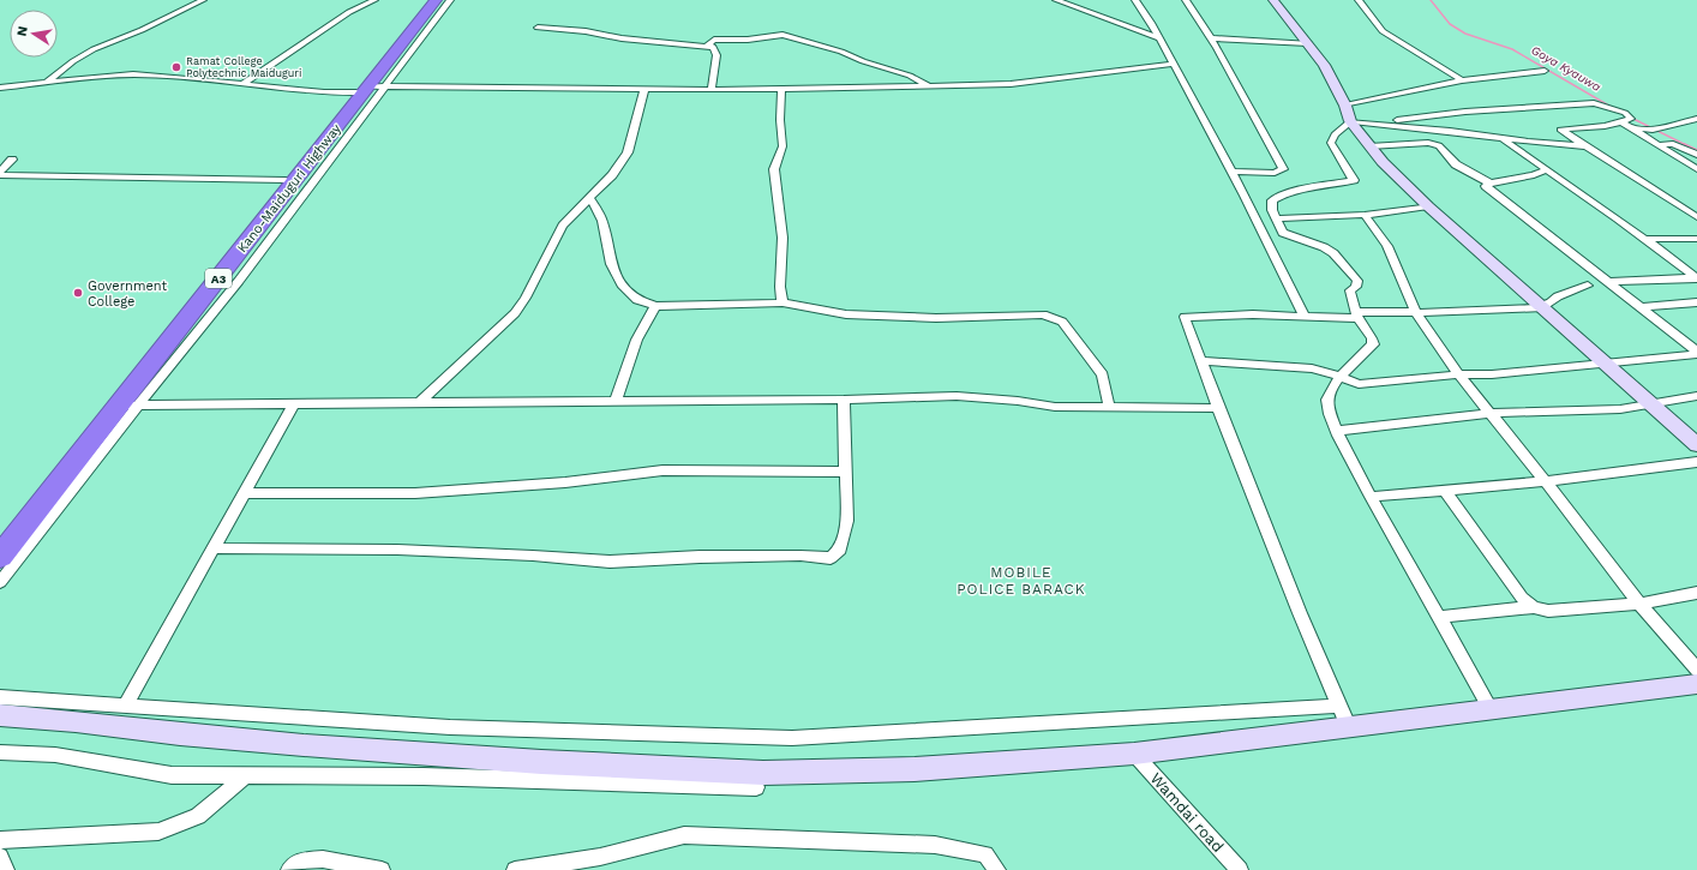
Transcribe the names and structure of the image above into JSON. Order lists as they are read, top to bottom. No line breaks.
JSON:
{"streets":{"highway":["Kano-Maiduguri Highway","A3"],"street":["Wamdai road"]},"districts":["MOBILE POLICE BARACK"],"water":["Goya Kyauwa"],"places":["Ramat College Polytechnic Maiduguri","Government College"],"north":"left"}
